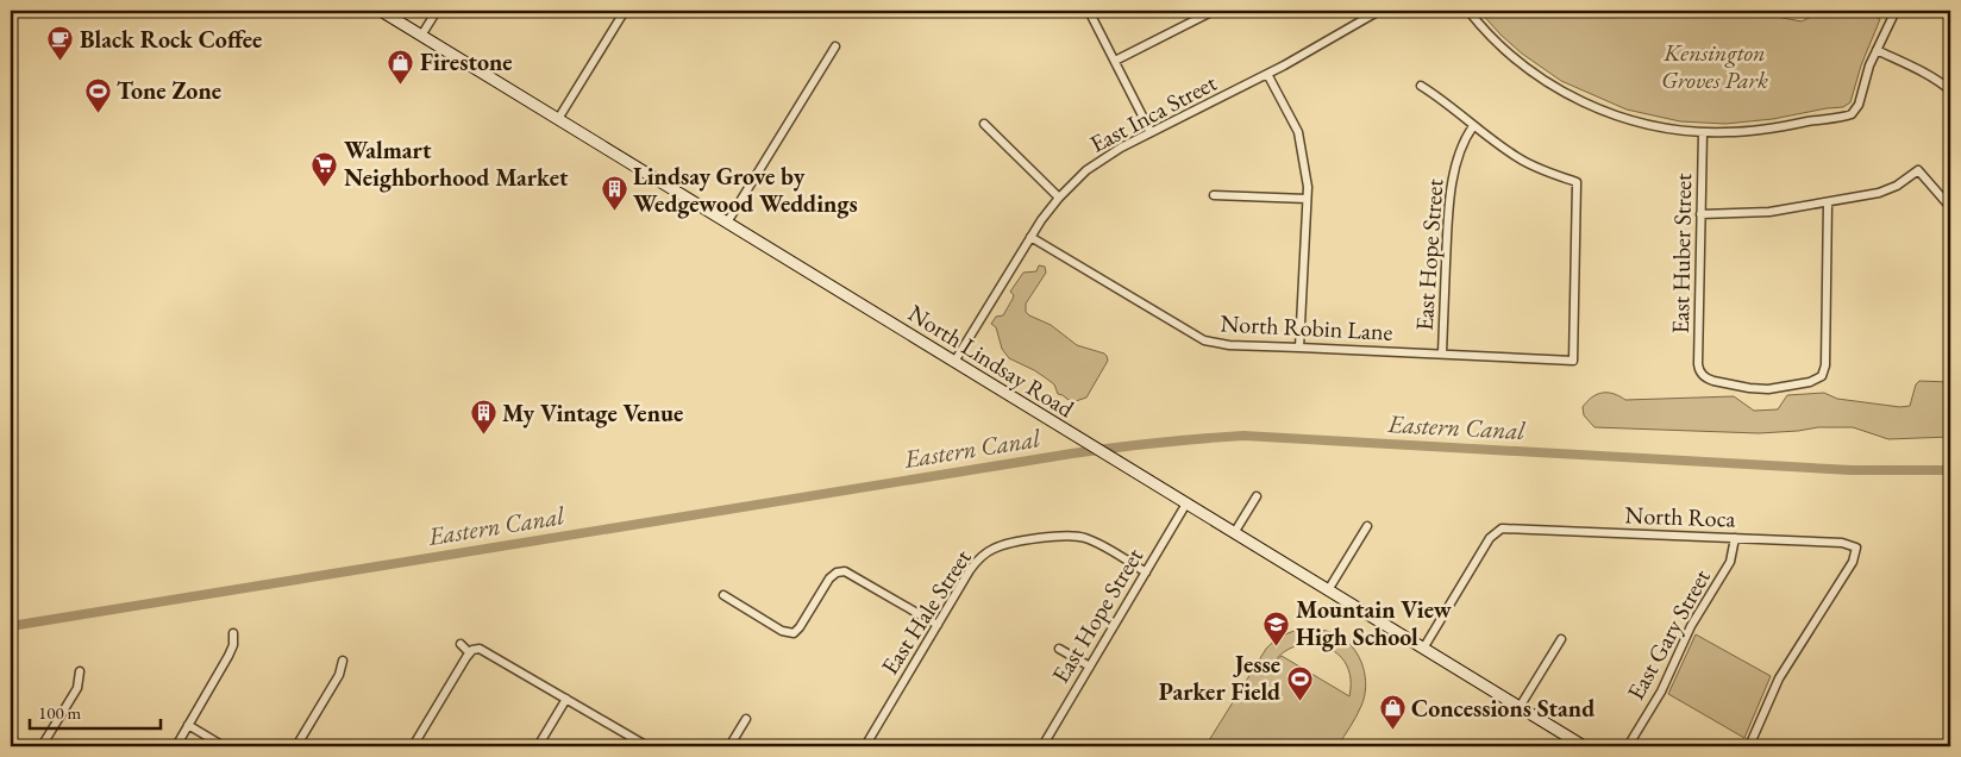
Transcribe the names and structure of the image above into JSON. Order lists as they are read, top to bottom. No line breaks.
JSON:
{"streets":{"main road":["North Lindsay Road"],"street":["East Inca Street","East Huber Street","East Hope Street","North Robin Lane","North Roca","East Hale Street","East Gary Street"]},"crossings":[["East Inca Street","North Robin Lane"],["East Inca Street","North Lindsay Road"],["East Hope Street","North Robin Lane"],["East Hope Street","North Lindsay Road"],["East Hope Street","East Hale Street"],["North Lindsay Road","North Roca"],["North Roca","East Gary Street"]],"water":["Eastern Canal"],"parks":["Kensington Groves Park"],"places":{"cafe":["Black Rock Coffee"],"shop":["Firestone","Concessions Stand"],"sports":["Tone Zone","Jesse Parker Field"],"supermarket":["Walmart Neighborhood Market"],"building":["Lindsay Grove by Wedgewood Weddings","My Vintage Venue"],"school or university":["Mountain View High School"]},"scale_bar":"100 m"}
